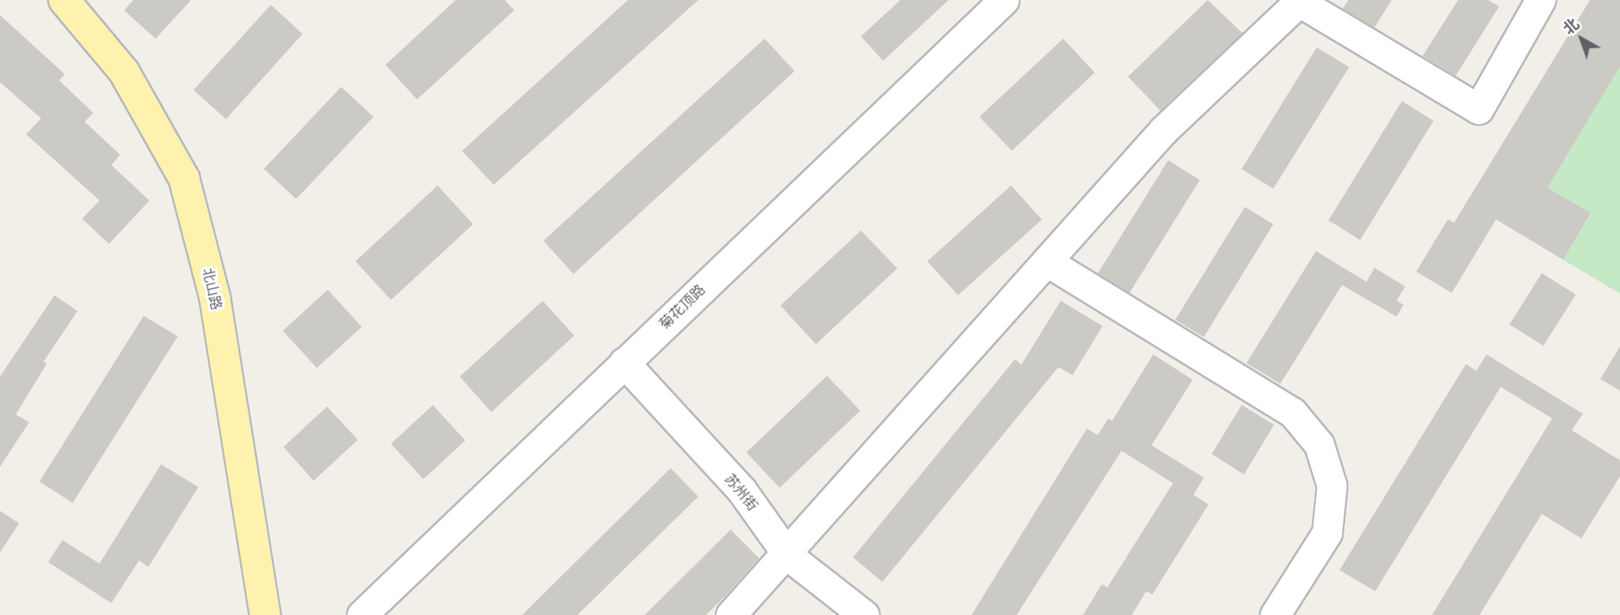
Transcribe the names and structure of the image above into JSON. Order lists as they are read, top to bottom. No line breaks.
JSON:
{"streets":{"main road":["北山路"],"street":["菊花顶路","苏州街"]},"crossings":[["菊花顶路","苏州街"]],"north":"top left"}
